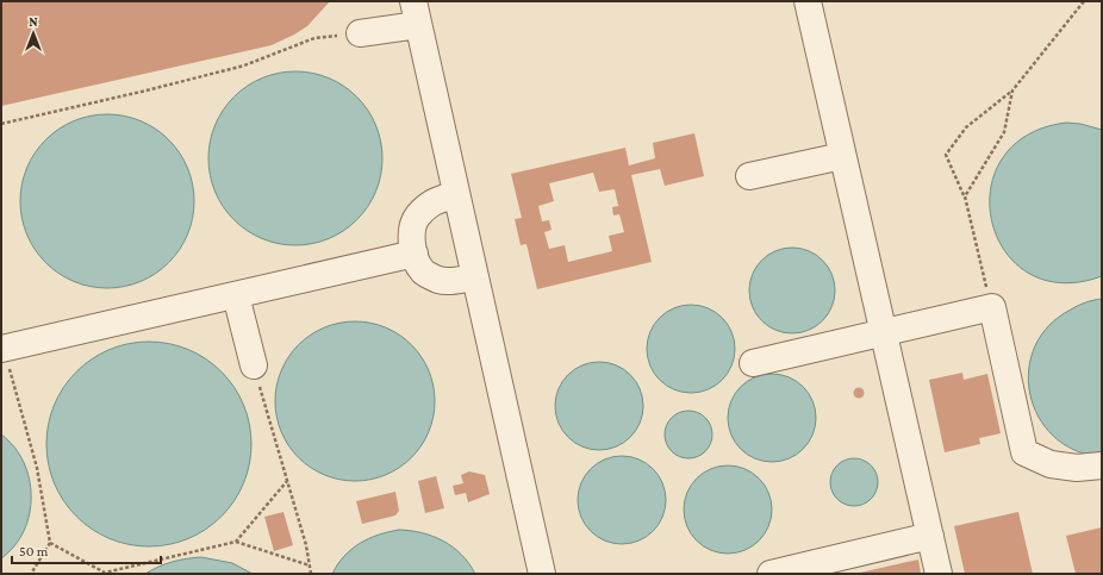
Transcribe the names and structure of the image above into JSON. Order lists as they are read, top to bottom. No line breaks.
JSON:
{"scale_bar":"50 m","north":"top"}
